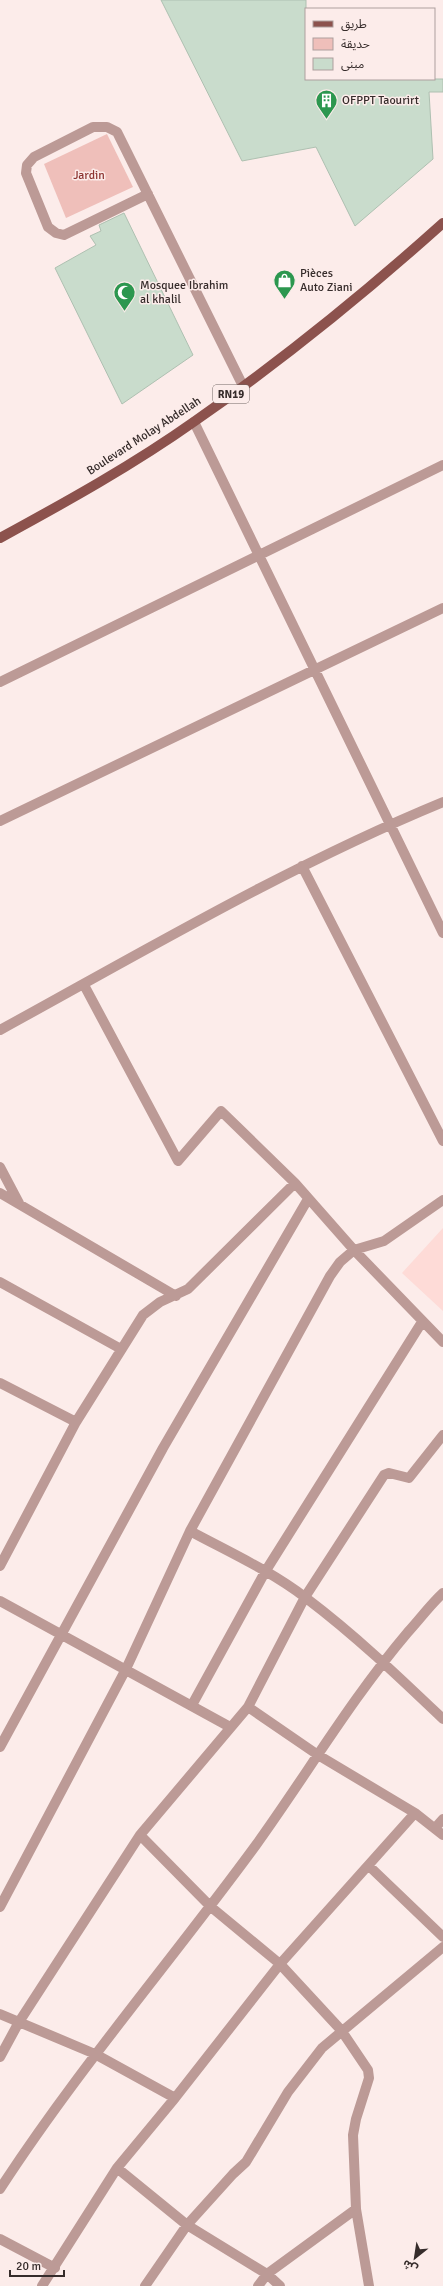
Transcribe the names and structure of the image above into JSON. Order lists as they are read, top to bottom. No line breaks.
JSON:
{"streets":{"main road":["RN19","Boulevard Molay Abdellah"]},"parks":["Jardin"],"places":{"building":["OFPPT Taourirt"],"shop":["Pièces Auto Ziani"],"mosque":["Mosquee Ibrahim al khalil"]},"legend":["طريق","حديقة","مبنى"],"scale_bar":"20 m","north":"bottom left"}
